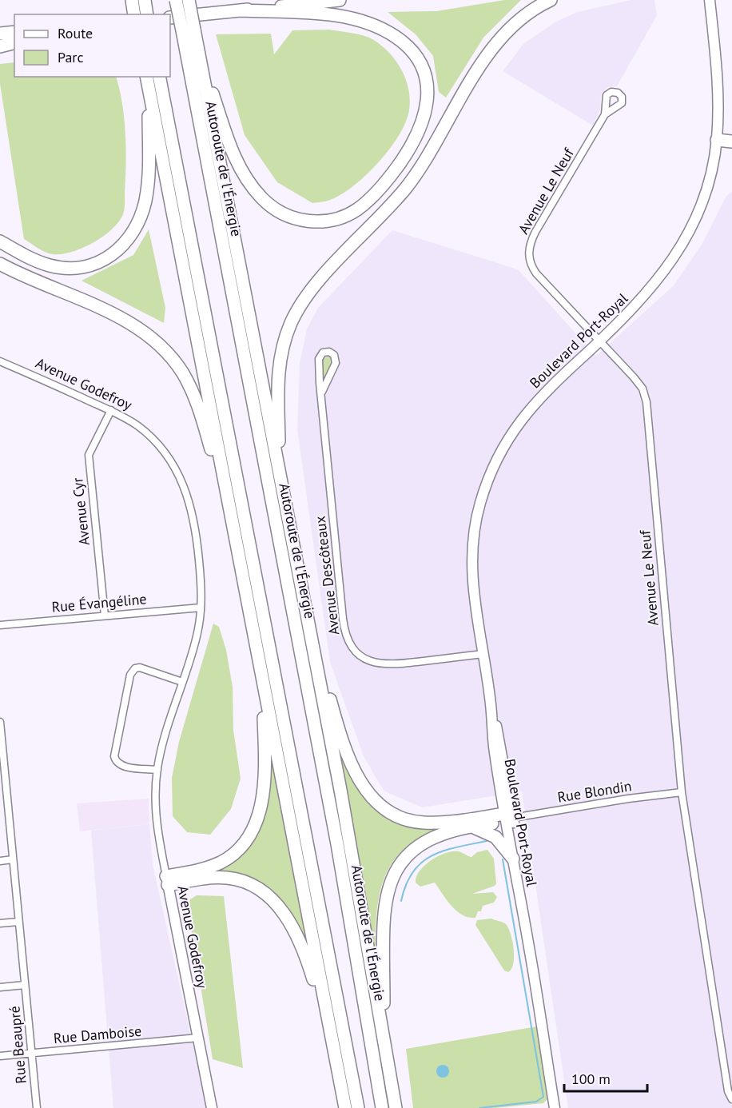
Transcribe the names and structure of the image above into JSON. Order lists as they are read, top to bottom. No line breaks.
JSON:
{"streets":{"highway":["Autoroute de l'Énergie"],"main road":["Boulevard Port-Royal","Avenue Godefroy"],"street":["Avenue Le Neuf","Avenue Cyr","Avenue Descôteaux","Rue Évangéline","Rue Blondin","Rue Damboise","Rue Beaupré"]},"crossings":[["Avenue Le Neuf","Boulevard Port-Royal"],["Avenue Le Neuf","Rue Blondin"],["Boulevard Port-Royal","Avenue Descôteaux"],["Boulevard Port-Royal","Rue Blondin"],["Avenue Godefroy","Avenue Cyr"],["Avenue Godefroy","Rue Évangéline"],["Avenue Godefroy","Rue Damboise"],["Avenue Cyr","Rue Évangéline"],["Rue Damboise","Rue Beaupré"]],"legend":["Route","Parc"],"scale_bar":"100 m"}
